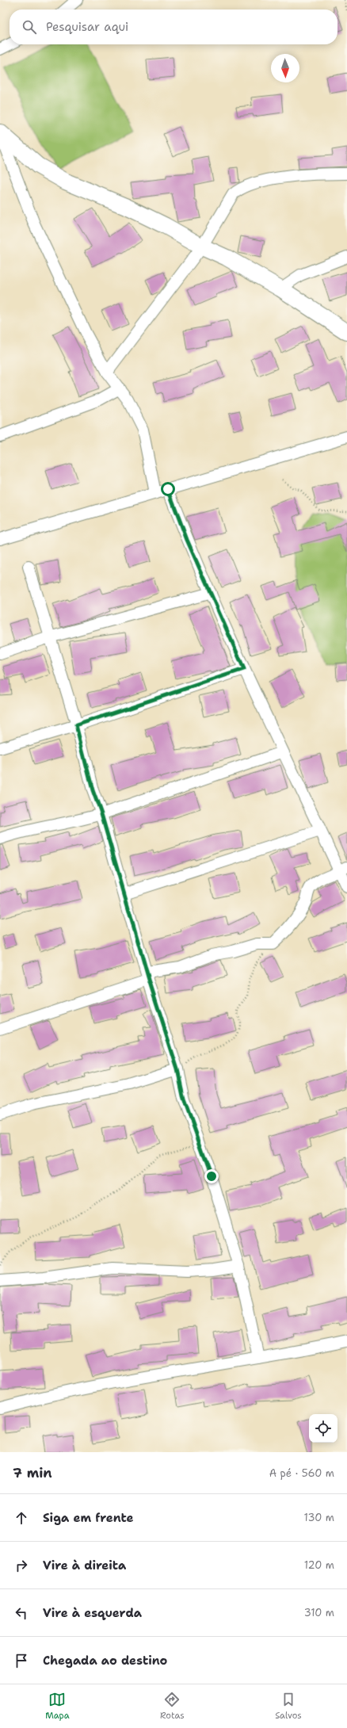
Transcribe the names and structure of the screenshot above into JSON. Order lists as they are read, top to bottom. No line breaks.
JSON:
{"north":"bottom","page":{"search":"Pesquisar aqui","heading":["7 min","A pé · 560 m"],"list":[["Siga em frente","130 m"],["Vire à direita","120 m"],["Vire à esquerda","310 m"],"Chegada ao destino"],"nav":["Mapa","Rotas","Salvos"]}}
